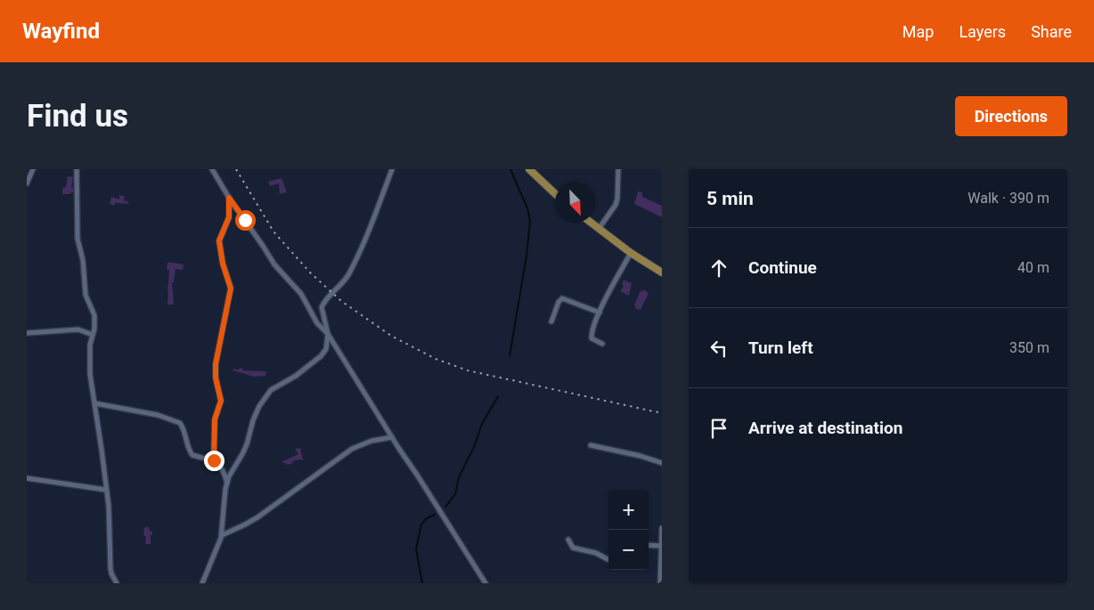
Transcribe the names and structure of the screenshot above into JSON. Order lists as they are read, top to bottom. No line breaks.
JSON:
{"north":"bottom right","page":{"header":"Wayfind","nav":["Map","Layers","Share"],"buttons":"Directions","title":"Find us","heading":["5 min","Walk · 390 m"],"list":[["Continue","40 m"],["Turn left","350 m"],"Arrive at destination"],"map_buttons":["+","−"]}}
